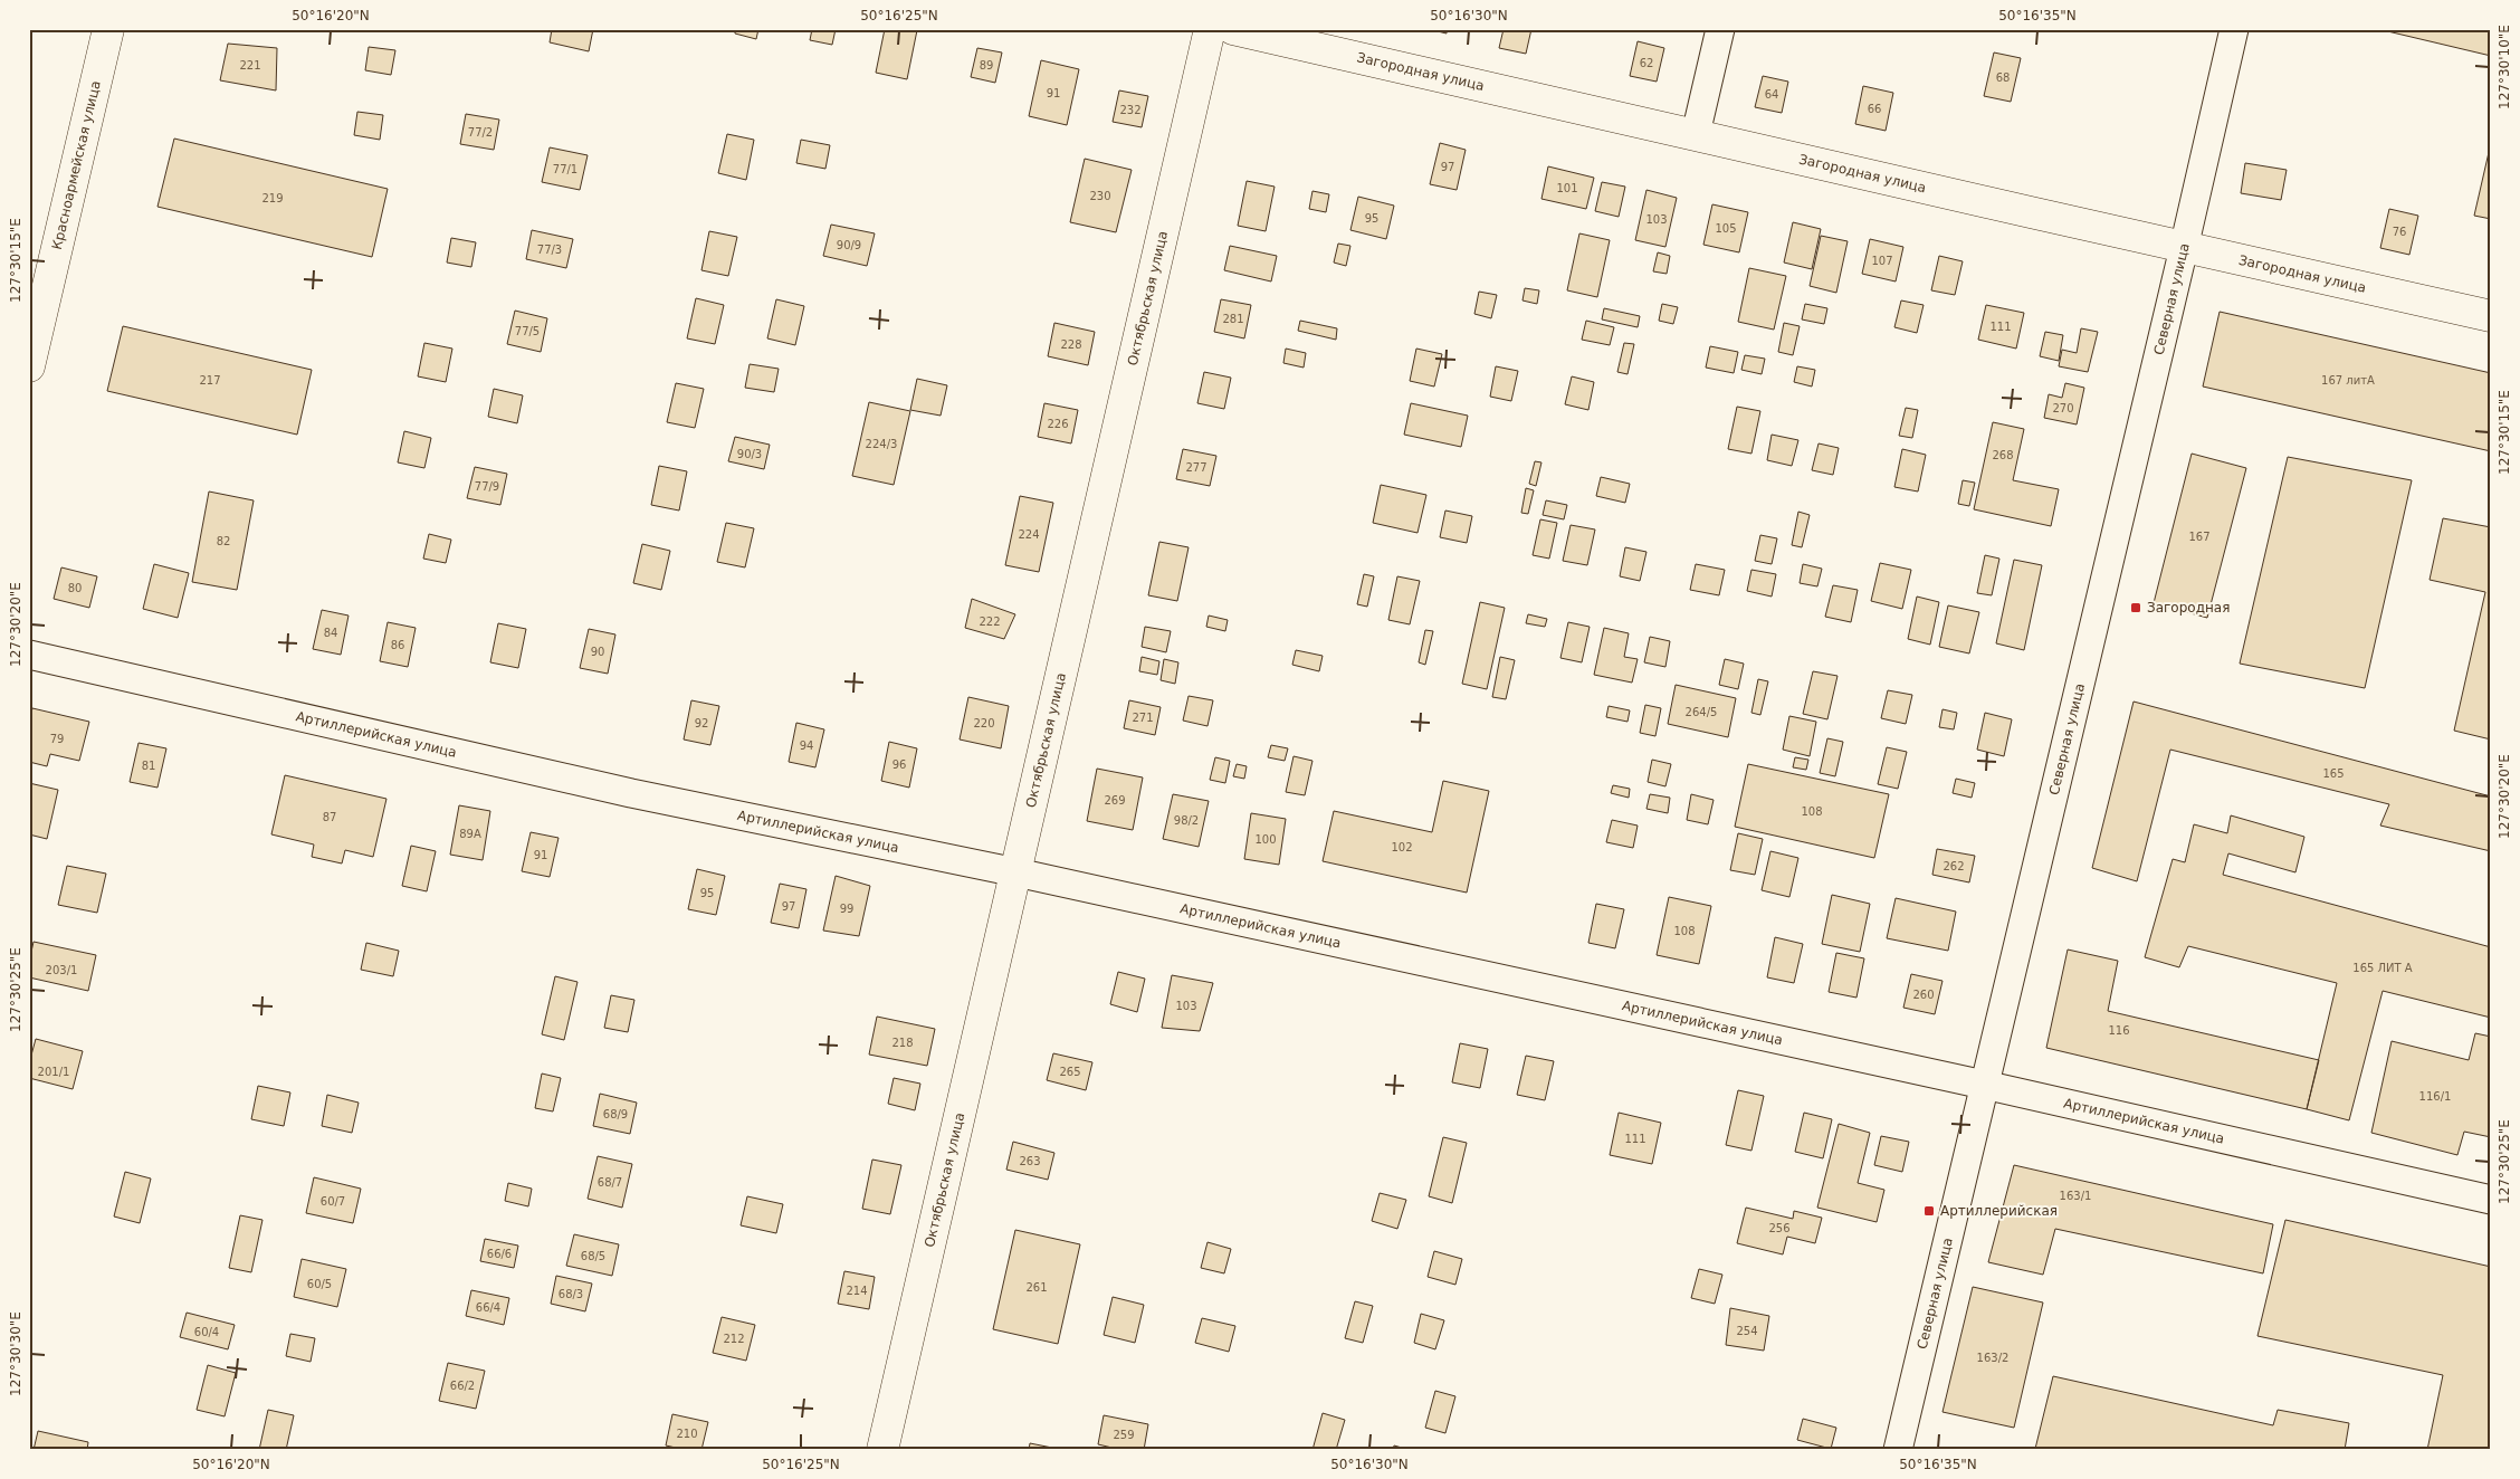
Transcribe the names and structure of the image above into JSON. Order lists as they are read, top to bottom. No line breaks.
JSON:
{"streets":{"main road":["Загородная улица","Красноармейская улица","Октябрьская улица"],"street":["Северная улица","Артиллерийская улица"]},"crossings":[["Загородная улица","Северная улица"],["Октябрьская улица","Артиллерийская улица"],["Северная улица","Артиллерийская улица"]],"places":{"transit":["Загородная","Артиллерийская"]},"house_numbers":["62","221","89","68","91","64","66","232","77/2","97","77/1","101","230","219","95","103","105","76","90/9","77/3","107","281","111","77/5","228","217","167 литА","270","226","224/3","90/3","268","277","77/9","224","167","82","80","222","84","86","90","264/5","271","92","220","79","94","96","81","165","269","108","87","98/2","89А","100","102","91","262","95","97","99","108","165 ЛИТ А","203/1","260","103","116","218","201/1","265","116/1","68/9","111","263","68/7","163/1","60/7","256","66/6","68/5","60/5","261","214","68/3","66/4","254","60/4","212","163/2","66/2","210","259"],"coordinates":["50°16'20\"N","50°16'25\"N","50°16'30\"N","50°16'35\"N","127°30'10\"E","127°30'15\"E","127°30'20\"E","127°30'25\"E","127°30'30\"E"]}
